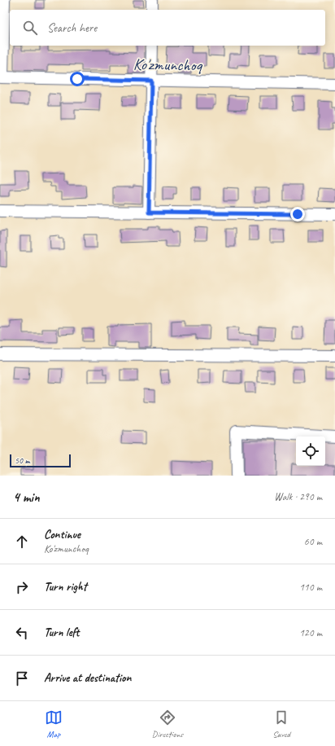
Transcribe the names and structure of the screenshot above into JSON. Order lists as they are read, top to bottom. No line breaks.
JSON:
{"streets":{"street":["Ko'zmunchoq"]},"scale_bar":"50 m","page":{"search":"Search here","scale":"50 m","heading":["4 min","Walk · 290 m"],"list":[["Continue","Ko'zmunchoq","60 m"],["Turn right","110 m"],["Turn left","120 m"],"Arrive at destination"],"nav":["Map","Directions","Saved"]}}
